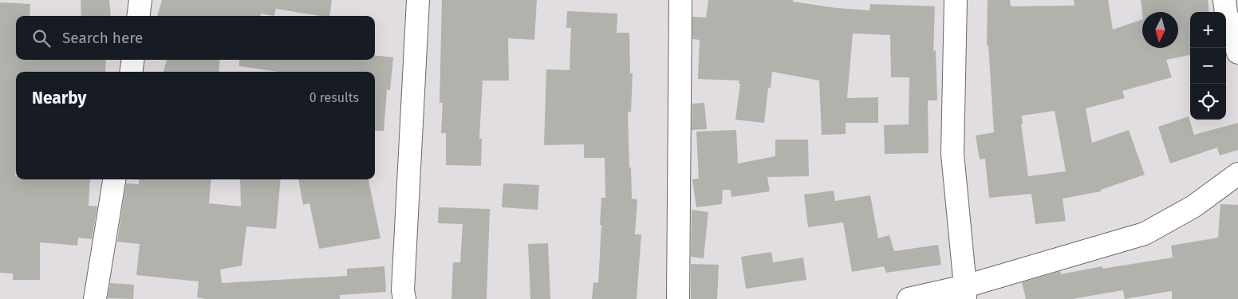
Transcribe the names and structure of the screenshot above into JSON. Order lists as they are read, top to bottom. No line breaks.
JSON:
{"north":"bottom","page":{"map_buttons":["+","−"],"search":"Search here","heading":["Nearby","0 results"]}}
